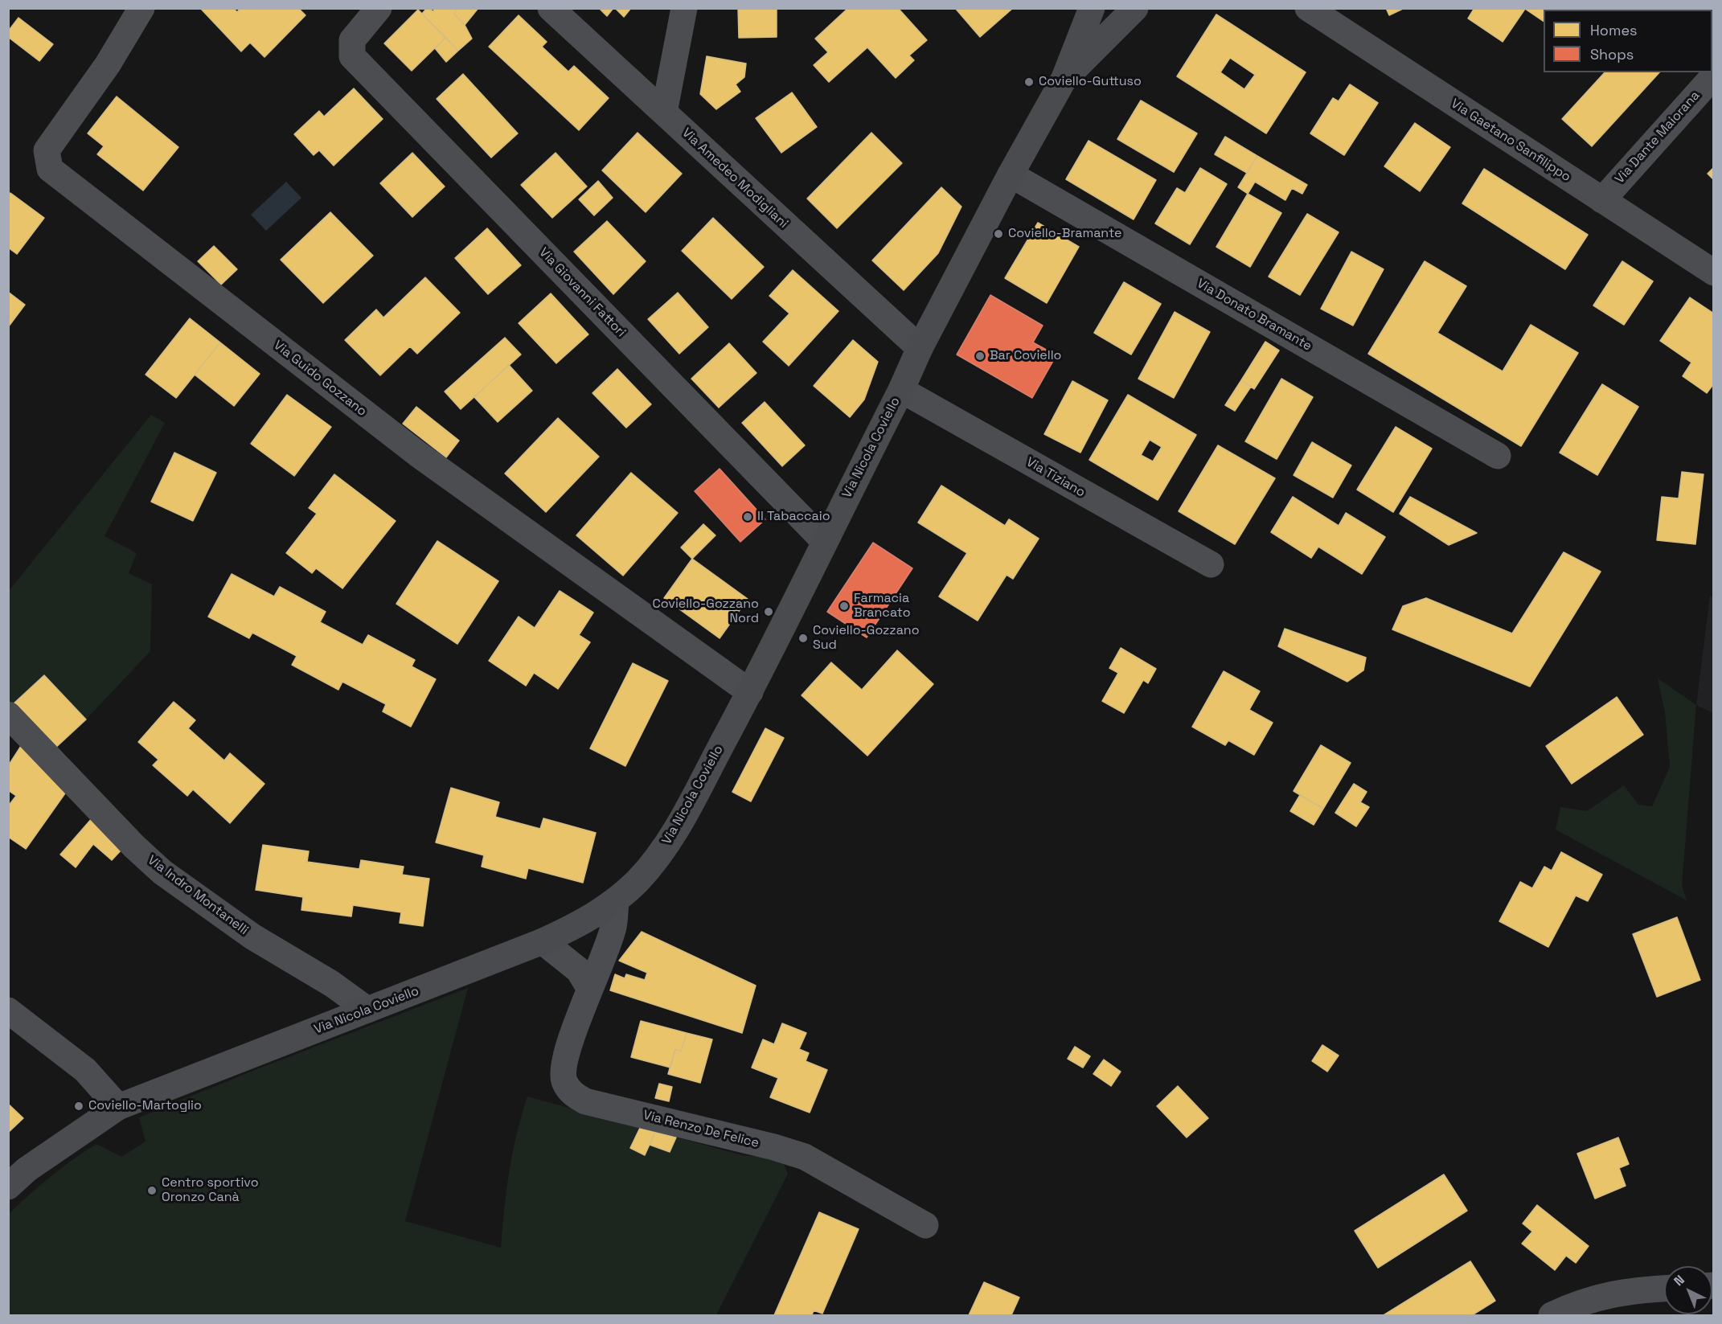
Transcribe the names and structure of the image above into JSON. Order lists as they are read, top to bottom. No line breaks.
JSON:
{"streets":{"main road":["Via Nicola Coviello"],"street":["Via Dante Maiorana","Via Gaetano Sanfilippo","Via Amedeo Modigliani","Via Giovanni Fattori","Via Donato Bramante","Via Guido Gozzano","Via Tiziano","Via Indro Montanelli","Via Renzo De Felice"]},"crossings":[["Via Dante Maiorana","Via Gaetano Sanfilippo"],["Via Amedeo Modigliani","Via Nicola Coviello"],["Via Giovanni Fattori","Via Nicola Coviello"],["Via Donato Bramante","Via Nicola Coviello"],["Via Guido Gozzano","Via Nicola Coviello"],["Via Nicola Coviello","Via Tiziano"],["Via Nicola Coviello","Via Indro Montanelli"],["Via Nicola Coviello","Via Renzo De Felice"]],"places":["Coviello-Guttuso","Coviello-Bramante","Bar Coviello","Il Tabaccaio","Farmacia Brancato","Coviello-Gozzano Nord","Coviello-Gozzano Sud","Coviello-Martoglio","Centro sportivo Oronzo Canà"],"legend":["Homes","Shops"],"north":"top left"}
